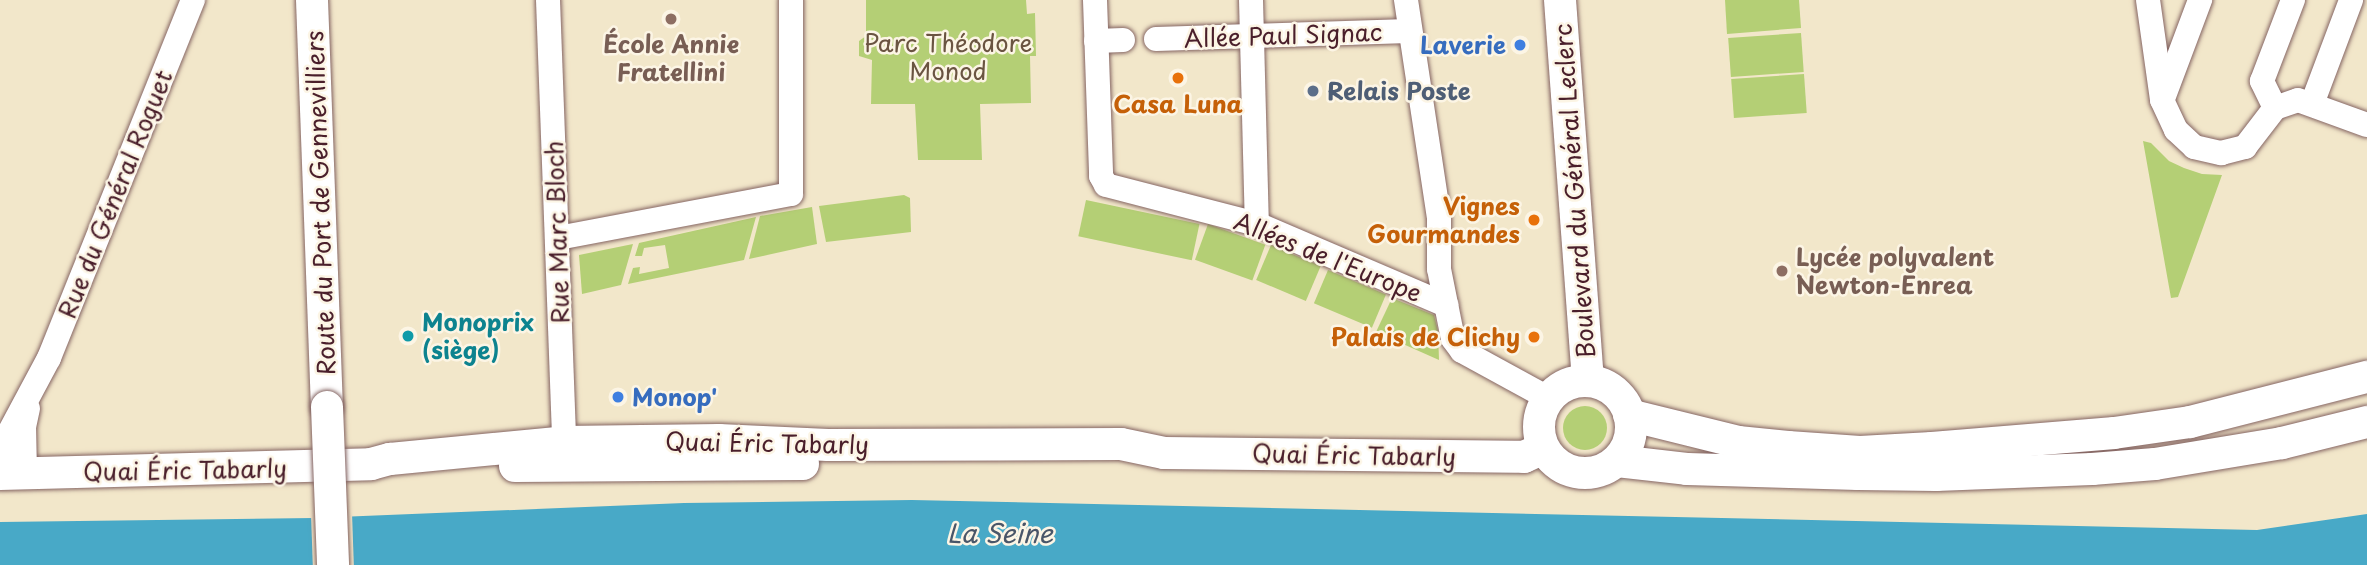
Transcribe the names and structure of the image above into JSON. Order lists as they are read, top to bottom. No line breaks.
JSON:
{"streets":{"main road":["Boulevard du Général Leclerc","Route du Port de Gennevilliers","Quai Éric Tabarly"],"street":["Allée Paul Signac","Rue du Général Roguet","Rue Marc Bloch","Allées de l'Europe"]},"crossings":[["Boulevard du Général Leclerc","Allées de l'Europe"],["Boulevard du Général Leclerc","Quai Éric Tabarly"],["Rue du Général Roguet","Quai Éric Tabarly"],["Rue Marc Bloch","Quai Éric Tabarly"],["Allées de l'Europe","Quai Éric Tabarly"]],"water":["La Seine"],"parks":["Parc Théodore Monod"],"places":["École Annie Fratellini","Laverie","Casa Luna","Relais Poste","Vignes Gourmandes","Lycée polyvalent Newton-Enrea","Monoprix (siège)","Palais de Clichy","Monop'"]}
